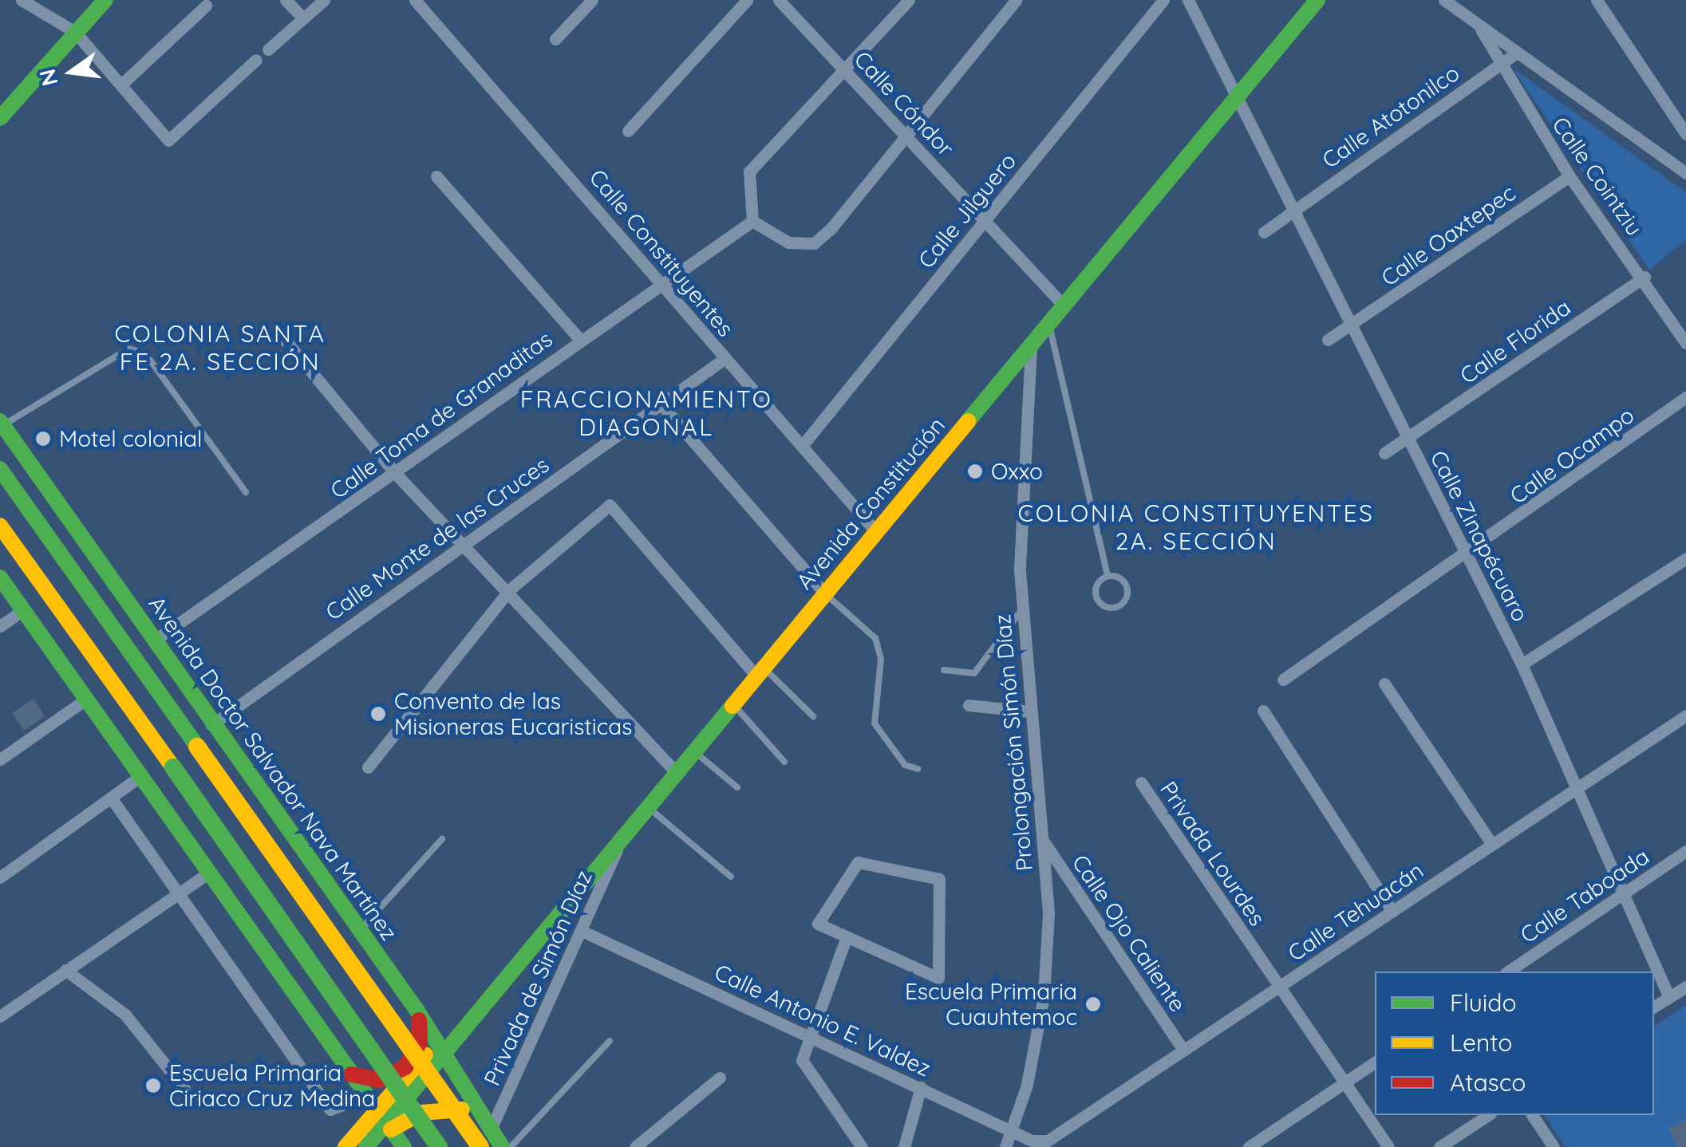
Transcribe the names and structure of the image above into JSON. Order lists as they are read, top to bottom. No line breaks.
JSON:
{"streets":{"main road":["Avenida Constitución","Avenida Doctor Salvador Nava Martínez"],"street":["Calle Cóndor","Calle Atotonilco","Calle Cointziu","Calle Jilguero","Calle Oaxtepec","Calle Constituyentes","Calle Florida","Calle Toma de Granaditas","Calle Ocampo","Calle Zinapécuaro","Calle Monte de las Cruces","Prolongación Simón Díaz","Privada Lourdes","Calle Taboada","Calle Tehuacán","Calle Ojo Caliente","Privada de Simón Díaz","Calle Antonio E. Valdez"]},"crossings":[["Calle Cóndor","Calle Jilguero"],["Calle Cóndor","Avenida Constitución"],["Calle Atotonilco","Calle Cointziu"],["Calle Atotonilco","Calle Zinapécuaro"],["Calle Cointziu","Calle Oaxtepec"],["Calle Cointziu","Calle Florida"],["Calle Jilguero","Calle Constituyentes"],["Calle Oaxtepec","Calle Zinapécuaro"],["Calle Constituyentes","Calle Toma de Granaditas"],["Calle Constituyentes","Avenida Constitución"],["Calle Constituyentes","Calle Monte de las Cruces"],["Calle Florida","Calle Zinapécuaro"],["Calle Toma de Granaditas","Avenida Doctor Salvador Nava Martínez"],["Calle Ocampo","Calle Zinapécuaro"],["Avenida Constitución","Calle Zinapécuaro"],["Avenida Constitución","Prolongación Simón Díaz"],["Avenida Constitución","Avenida Doctor Salvador Nava Martínez"],["Avenida Constitución","Privada de Simón Díaz"],["Calle Zinapécuaro","Calle Taboada"],["Calle Zinapécuaro","Calle Tehuacán"],["Calle Monte de las Cruces","Avenida Doctor Salvador Nava Martínez"],["Prolongación Simón Díaz","Calle Ojo Caliente"],["Prolongación Simón Díaz","Calle Antonio E. Valdez"],["Avenida Doctor Salvador Nava Martínez","Privada de Simón Díaz"],["Privada Lourdes","Calle Tehuacán"],["Calle Tehuacán","Calle Ojo Caliente"],["Calle Tehuacán","Calle Antonio E. Valdez"],["Privada de Simón Díaz","Calle Antonio E. Valdez"]],"districts":["COLONIA SANTA FE 2A. SECCIÓN","FRACCIONAMIENTO DIAGONAL","COLONIA CONSTITUYENTES 2A. SECCIÓN"],"places":["Motel colonial","Oxxo","Convento de las Misioneras Eucaristicas","Escuela Primaria Cuauhtemoc","Escuela Primaria Ciriaco Cruz Medina"],"legend":["Fluido","Lento","Atasco"],"north":"left"}
